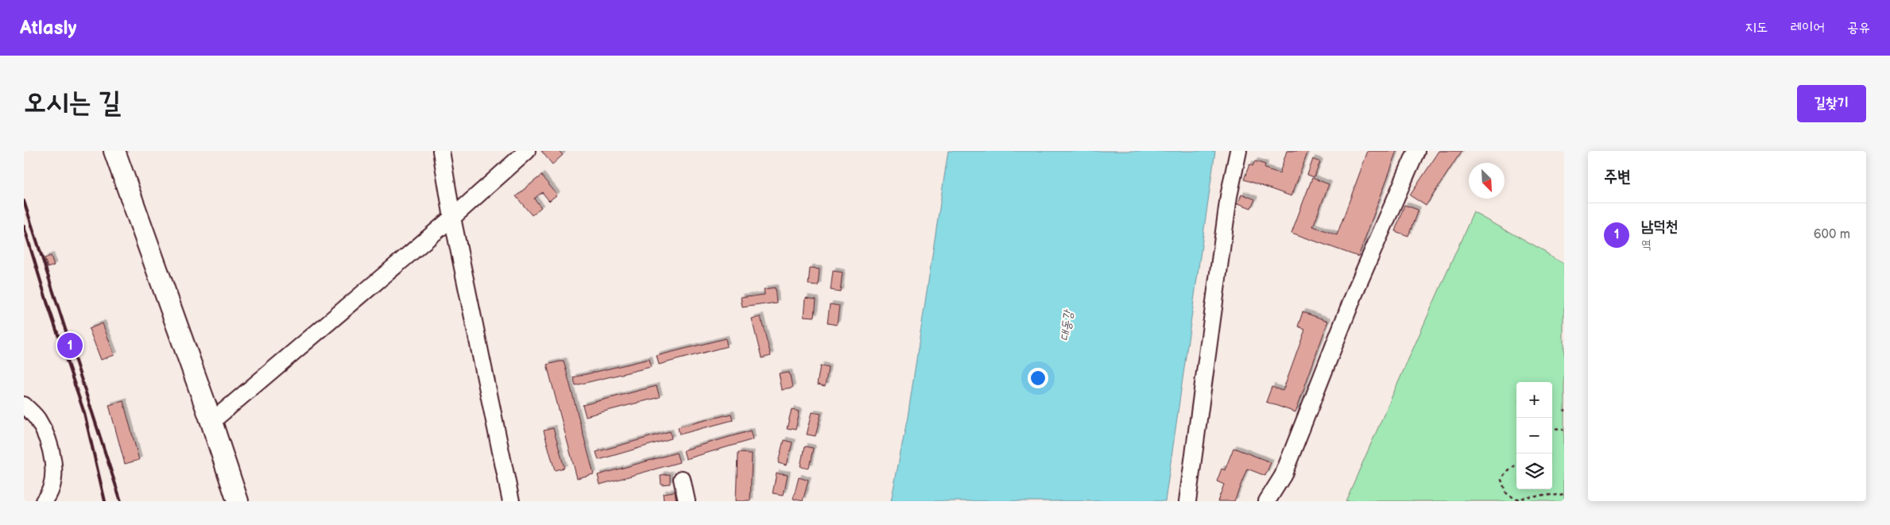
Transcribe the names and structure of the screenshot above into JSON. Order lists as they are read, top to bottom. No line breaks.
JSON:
{"water":["대동강"],"north":"bottom right","page":{"header":"Atlasly","nav":["지도","레이어","공유"],"buttons":"길찾기","title":"오시는 길","heading":"주변","list":[{"mark":"1","name":"남덕천","note":"역","value":"600 m"}],"pins":"1","map_buttons":["+","−"]}}
